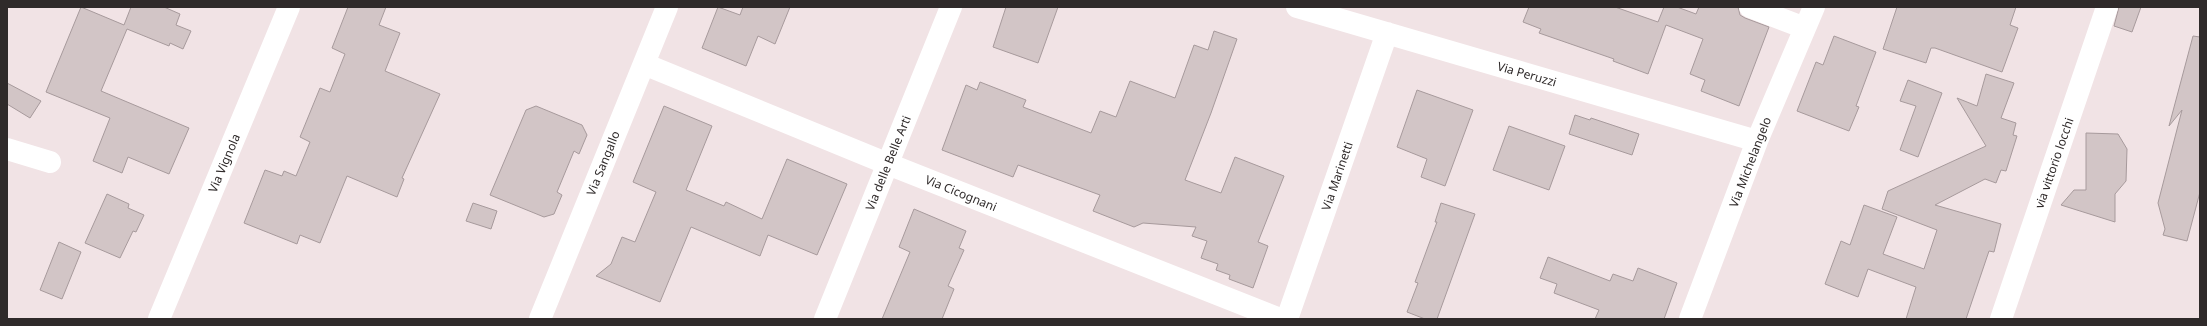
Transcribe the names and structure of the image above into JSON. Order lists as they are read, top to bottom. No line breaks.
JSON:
{"streets":{"street":["Via Peruzzi","Via Michelangelo","Via Vignola","Via Sangallo","Via delle Belle Arti","via vittorio locchi","Via Marinetti","Via Cicognani"]},"crossings":[["Via Peruzzi","Via Michelangelo"],["Via Peruzzi","Via Marinetti"],["Via Sangallo","Via Cicognani"],["Via delle Belle Arti","Via Cicognani"]]}
